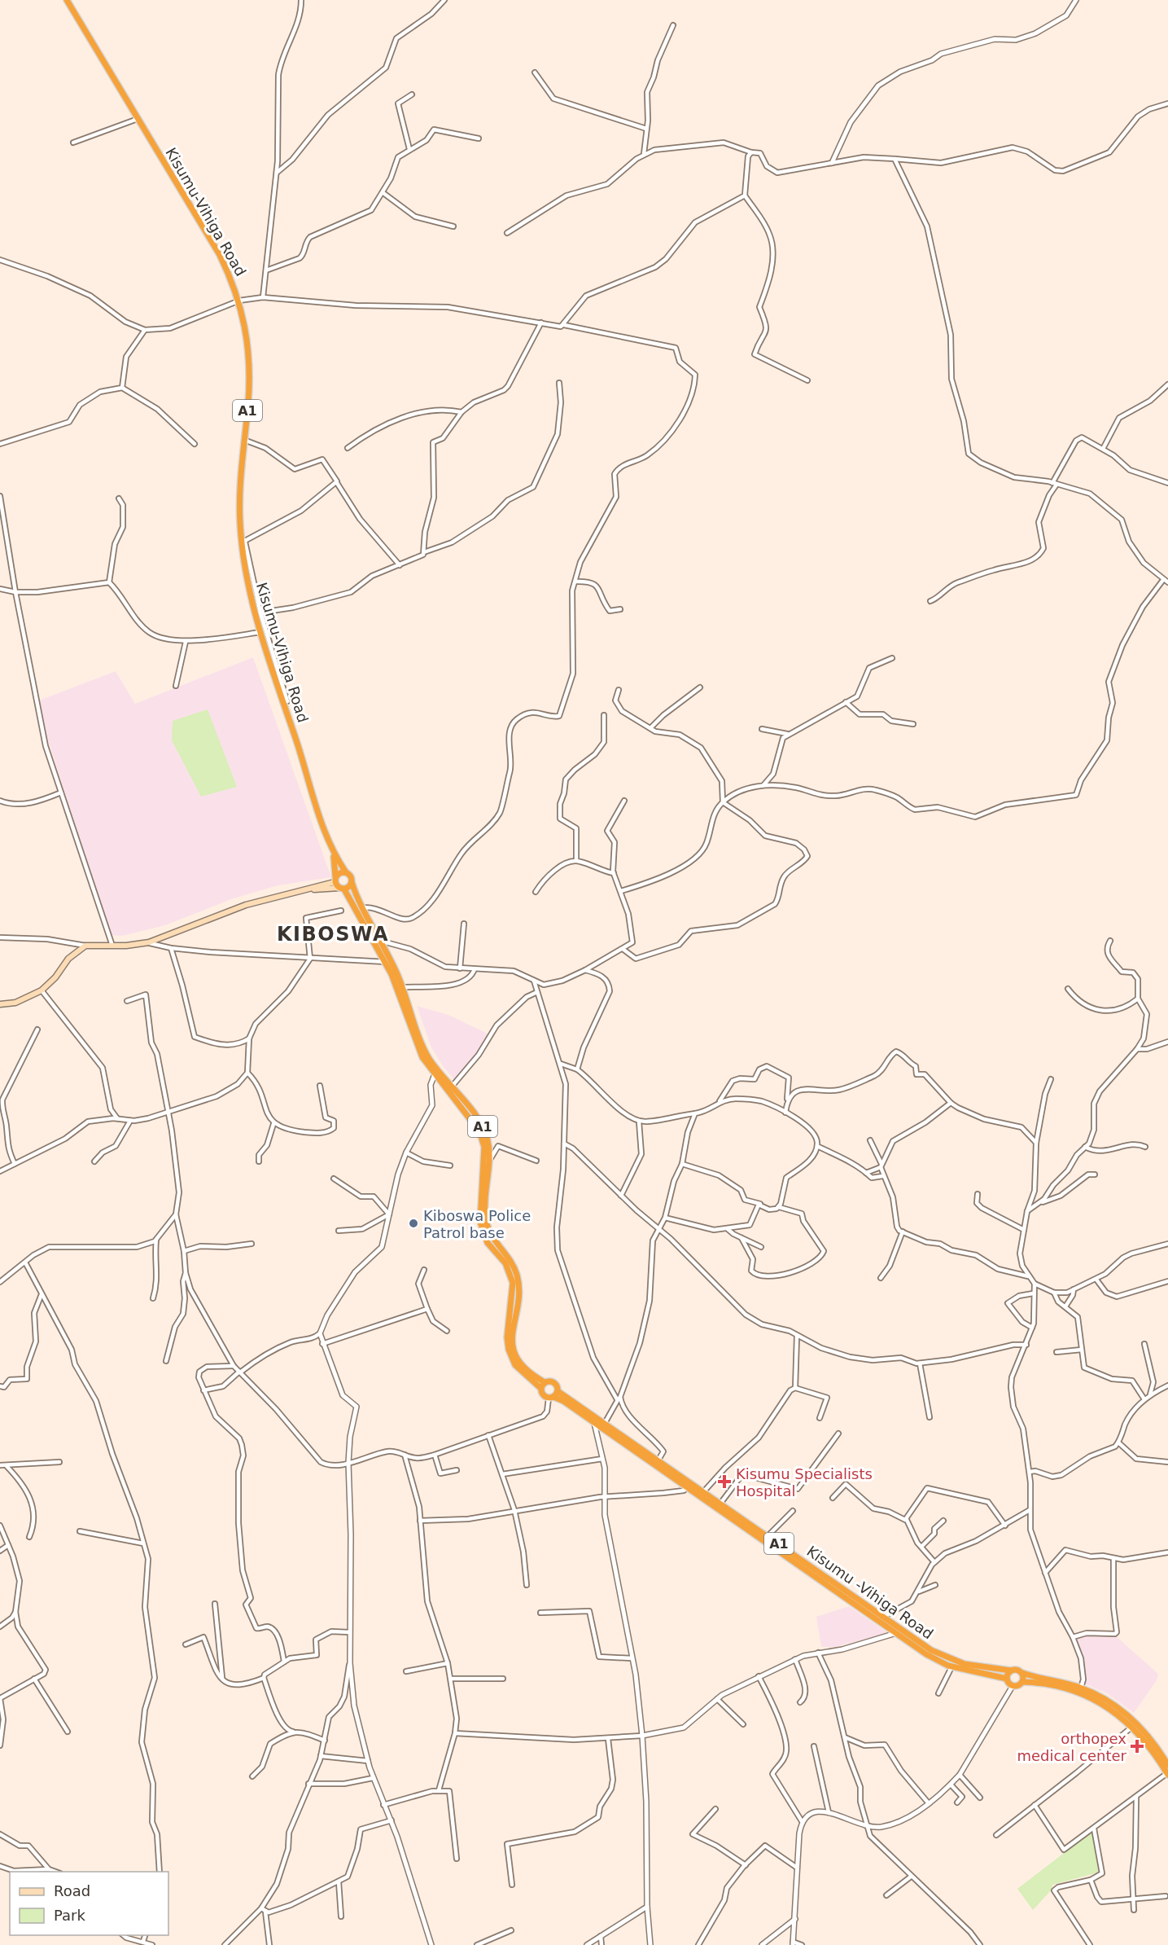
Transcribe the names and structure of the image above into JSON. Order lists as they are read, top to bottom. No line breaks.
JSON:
{"streets":{"highway":["Kisumu-Vihiga Road","A1","Kisumu -Vihiga Road"]},"crossings":[["Kisumu-Vihiga Road","A1"],["A1","Kisumu -Vihiga Road"]],"districts":["KIBOSWA"],"places":{"other":["Kiboswa Police Patrol base"],"health":["Kisumu Specialists Hospital","orthopex medical center"]},"legend":["Road","Park"]}
